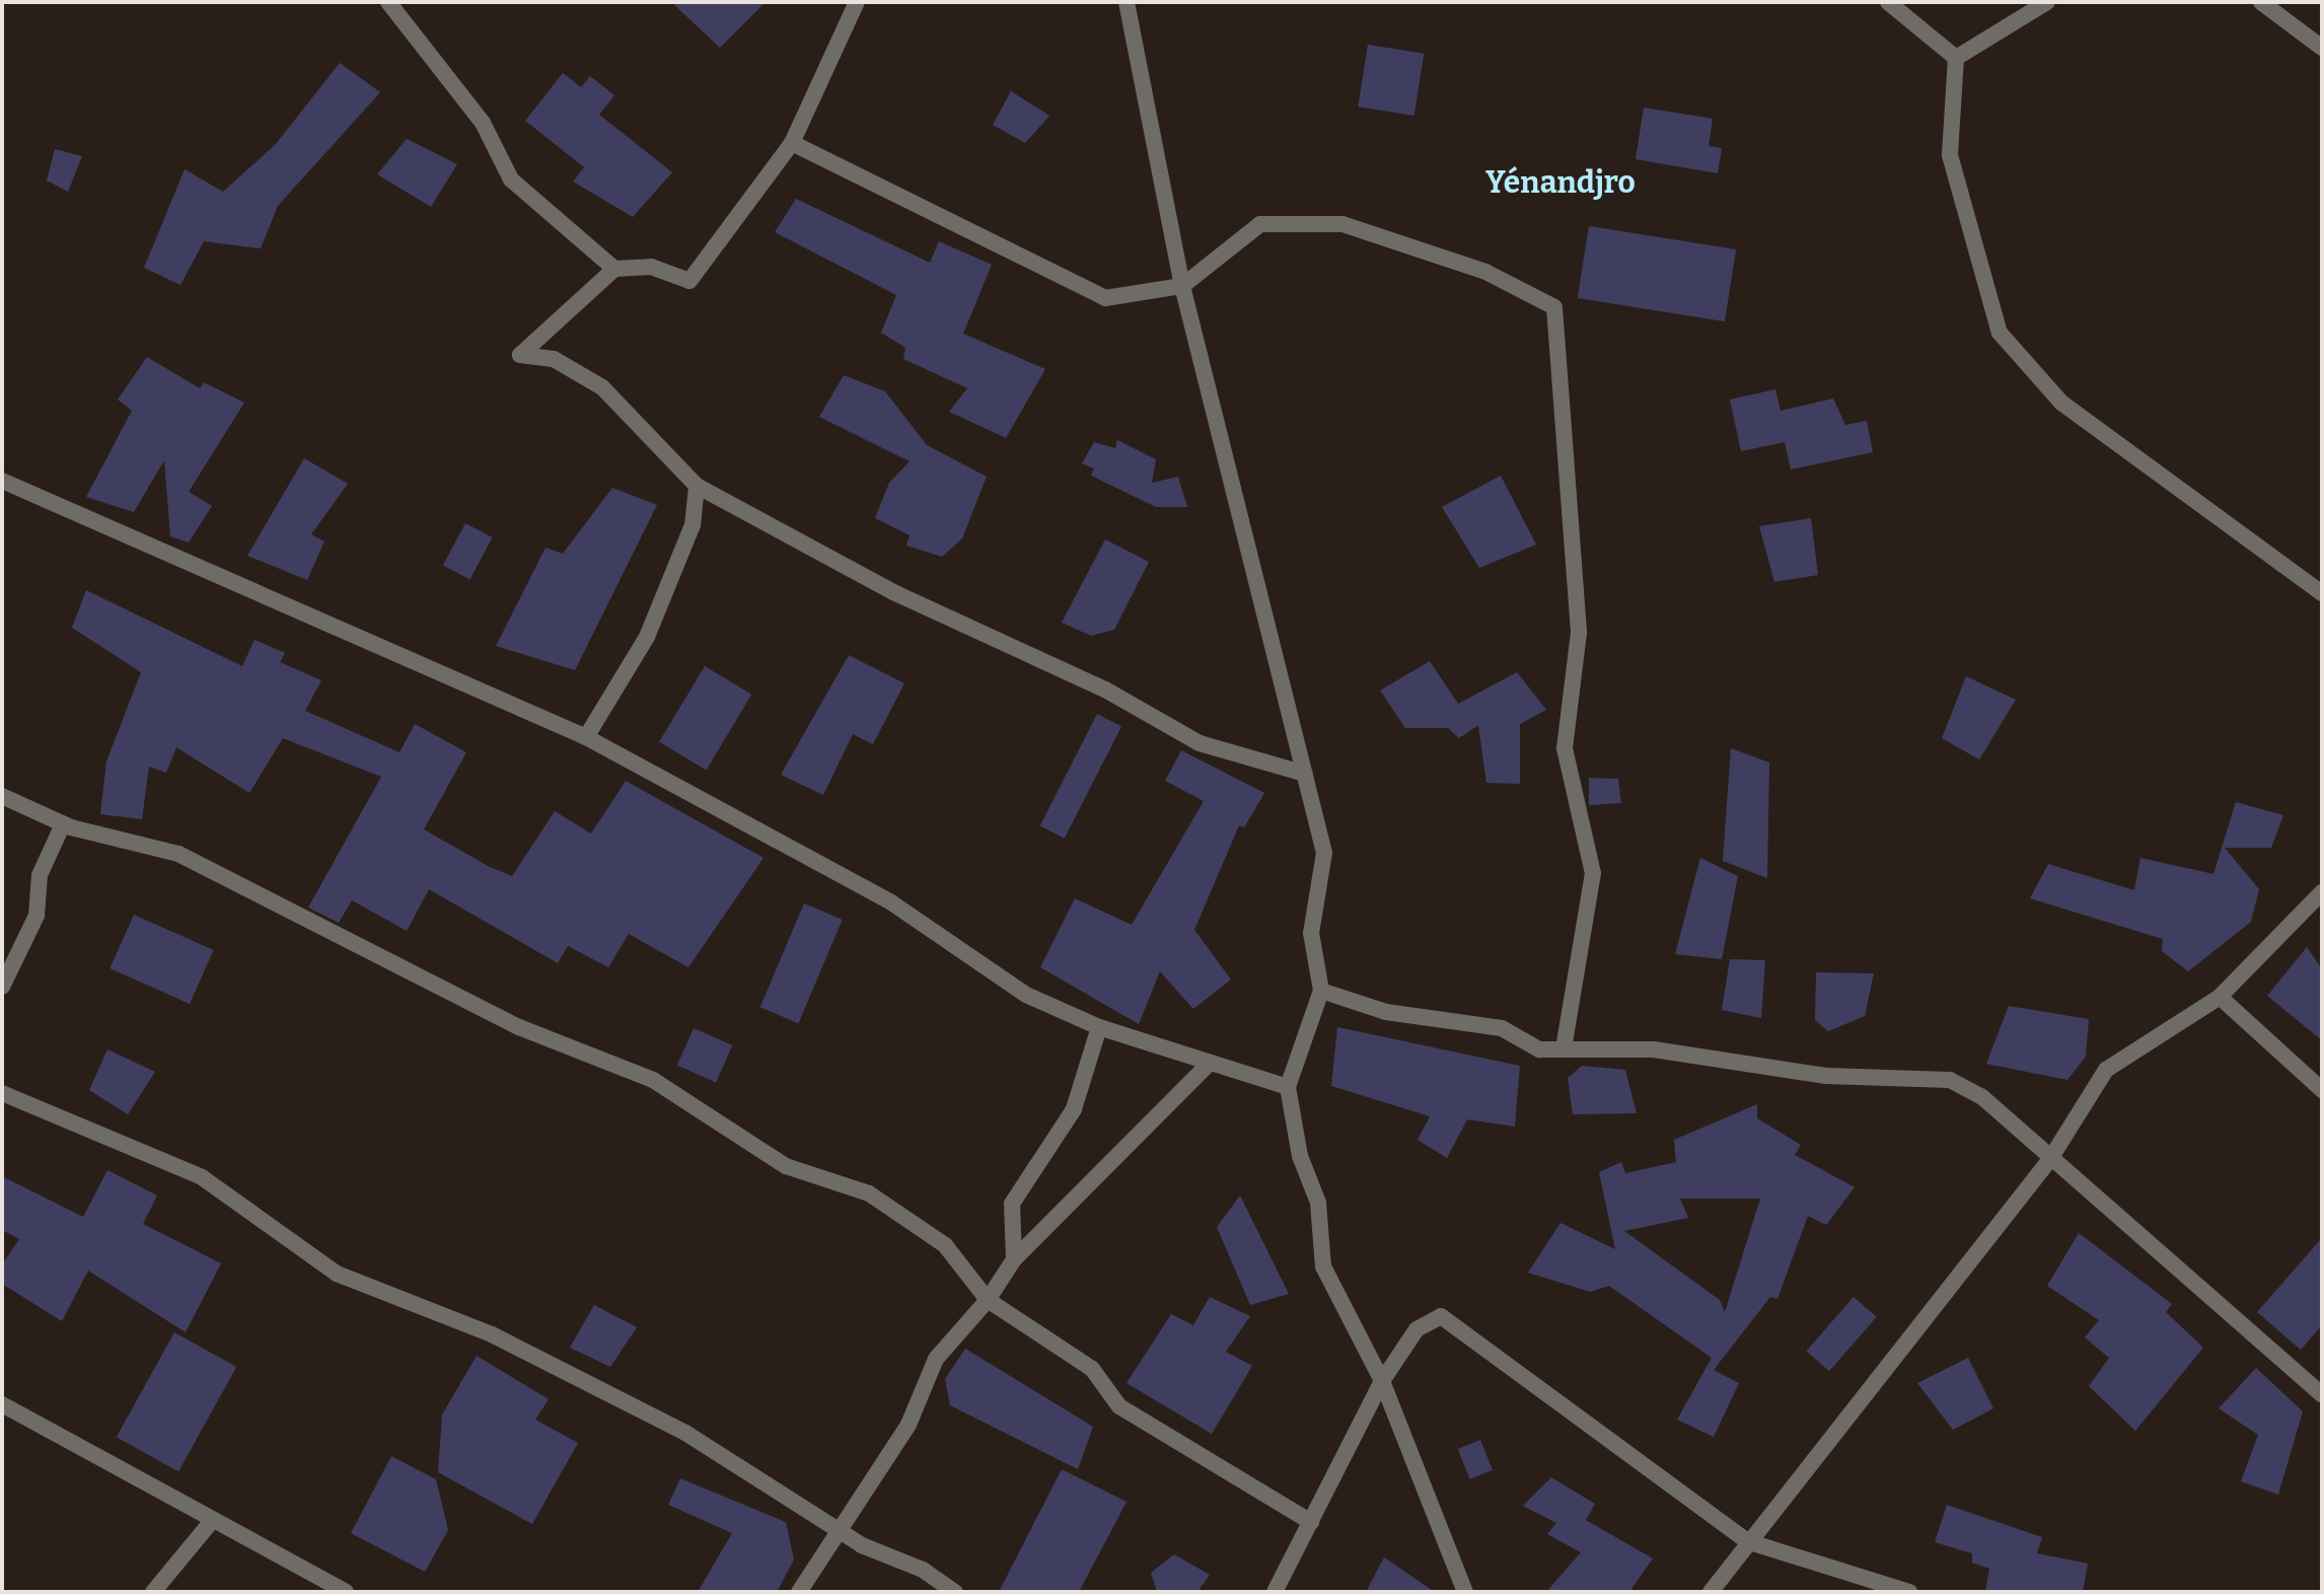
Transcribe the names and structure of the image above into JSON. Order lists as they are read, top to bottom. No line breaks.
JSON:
{"districts":["Yénandjro"]}
